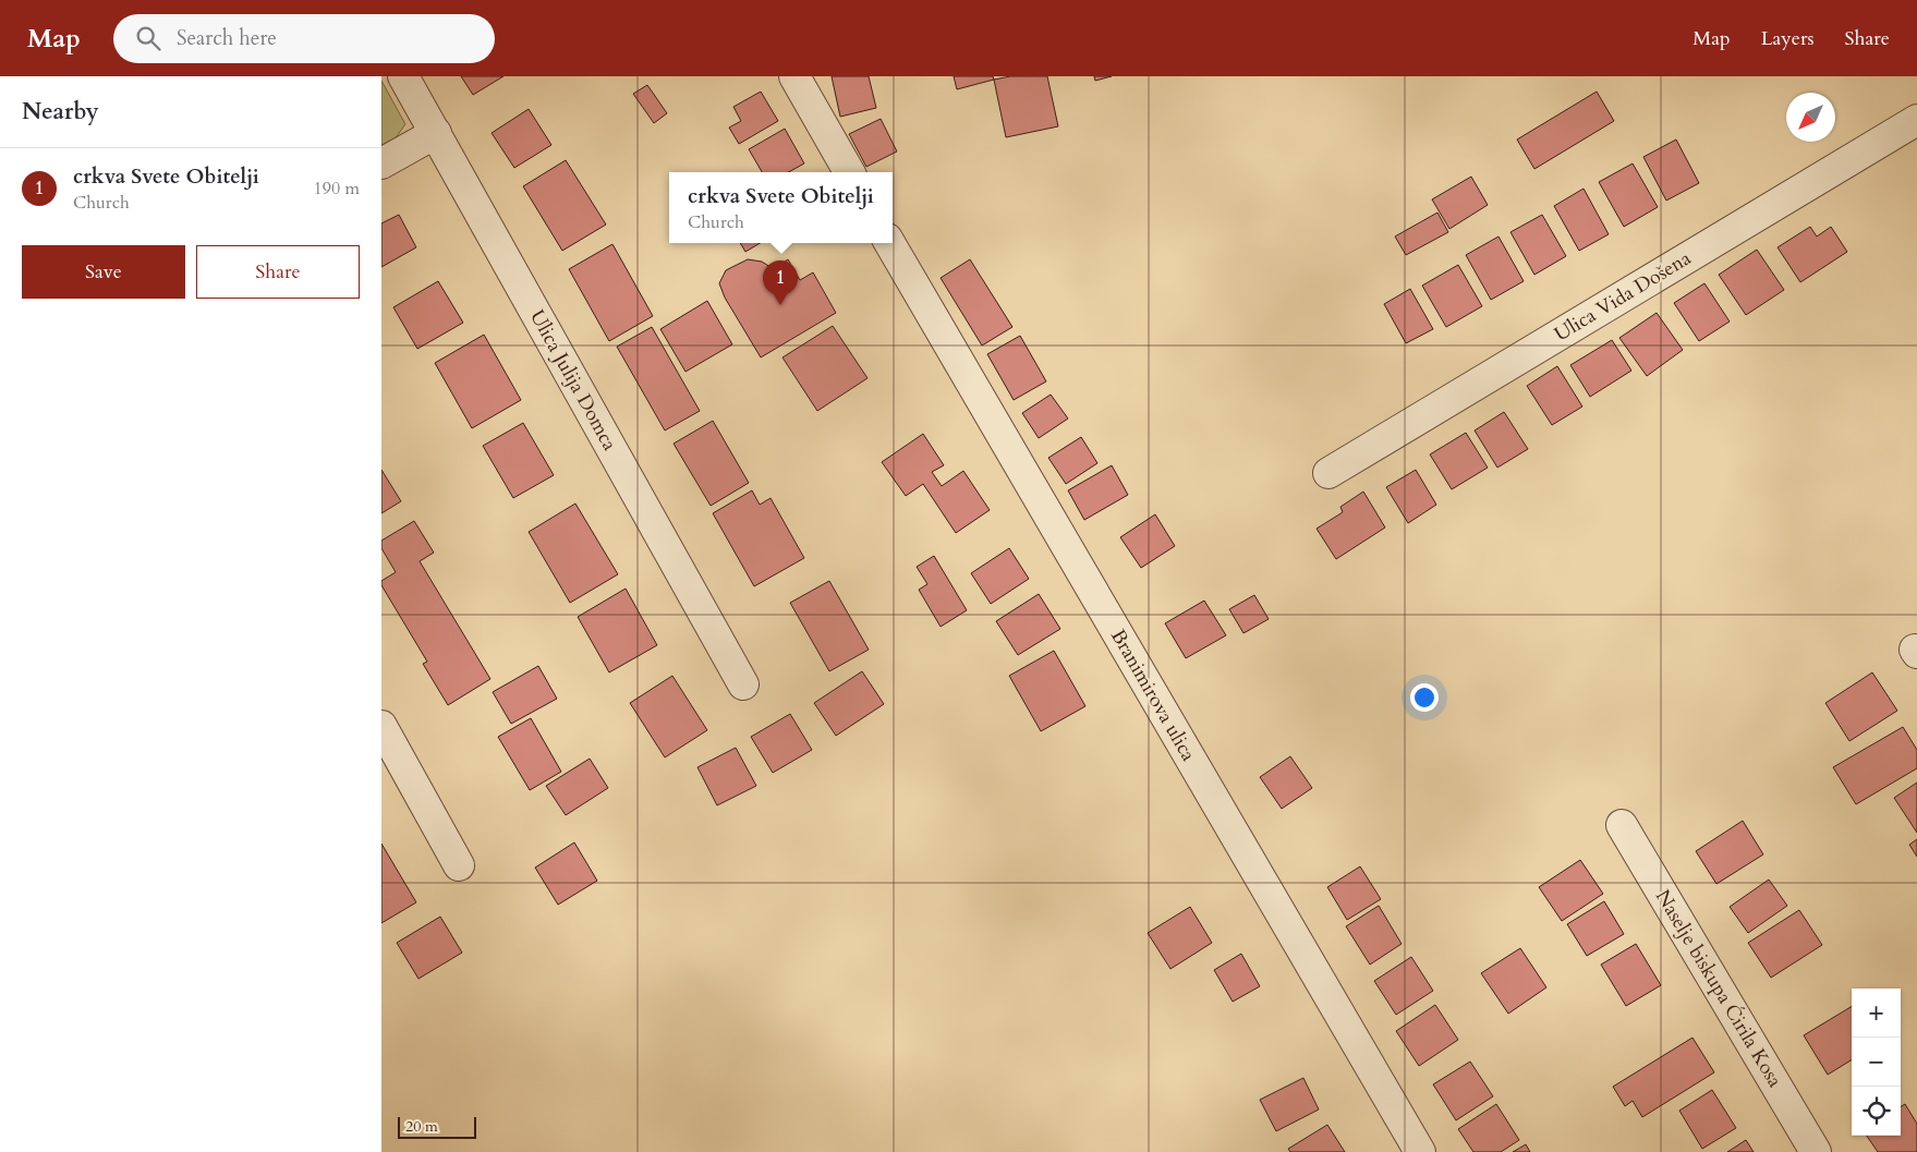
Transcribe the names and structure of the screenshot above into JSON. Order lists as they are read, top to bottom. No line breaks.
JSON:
{"streets":{"street":["Ulica Vida Došena","Ulica Julija Domca","Branimirova ulica","Naselje biskupa Ćirila Kosa"]},"scale_bar":"20 m","north":"bottom left","page":{"header":"Map","search":"Search here","nav":["Map","Layers","Share"],"heading":"Nearby","list":[{"mark":"1","name":"crkva Svete Obitelji","note":"Church","value":"190 m"}],"popup":["crkva Svete Obitelji","Church"],"buttons":["Save","Share"],"pins":"1","map_buttons":["+","−"],"scale":"20 m"}}
